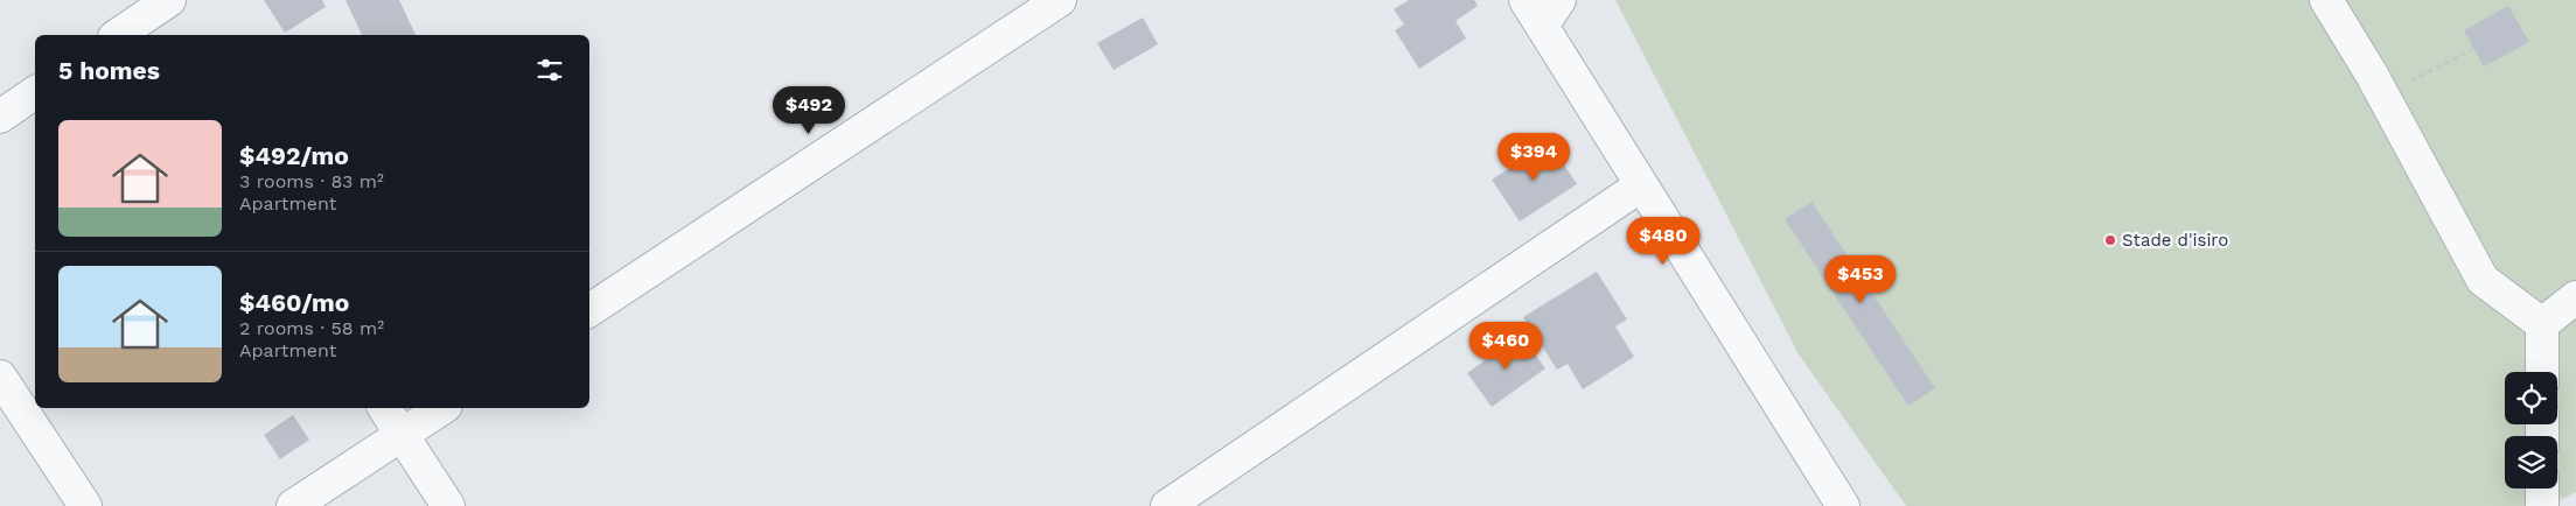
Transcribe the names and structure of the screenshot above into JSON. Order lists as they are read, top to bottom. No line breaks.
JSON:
{"places":["Stade d'isiro"],"page":{"heading":"5 homes","price":["$492","$394","$480","$453","$460"],"list":[{"name":"$492/mo","note":"3 rooms · 83 m² · Apartment"},{"name":"$460/mo","note":"2 rooms · 58 m² · Apartment"}]}}
